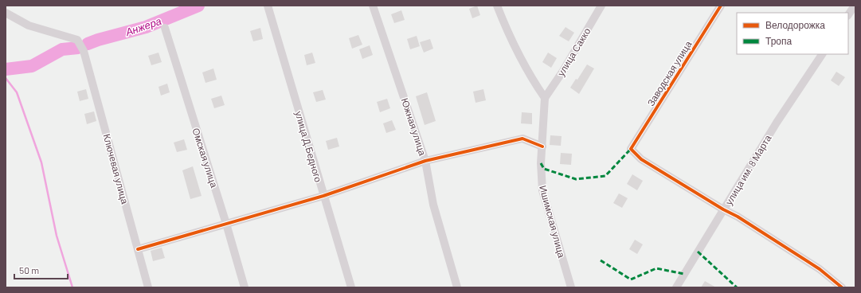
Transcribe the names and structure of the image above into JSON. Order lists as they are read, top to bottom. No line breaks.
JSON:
{"streets":{"street":["улица Сакко","Заводская улица","Южная улица","улица Д.Бедного","Омская улица","Ключевая улица","улица им. 8 Марта","Ишимская улица"]},"crossings":[["улица Сакко","Ишимская улица"],["Заводская улица","улица им. 8 Марта"]],"water":["Анжера"],"legend":["Велодорожка","Тропа"],"scale_bar":"50 m"}
